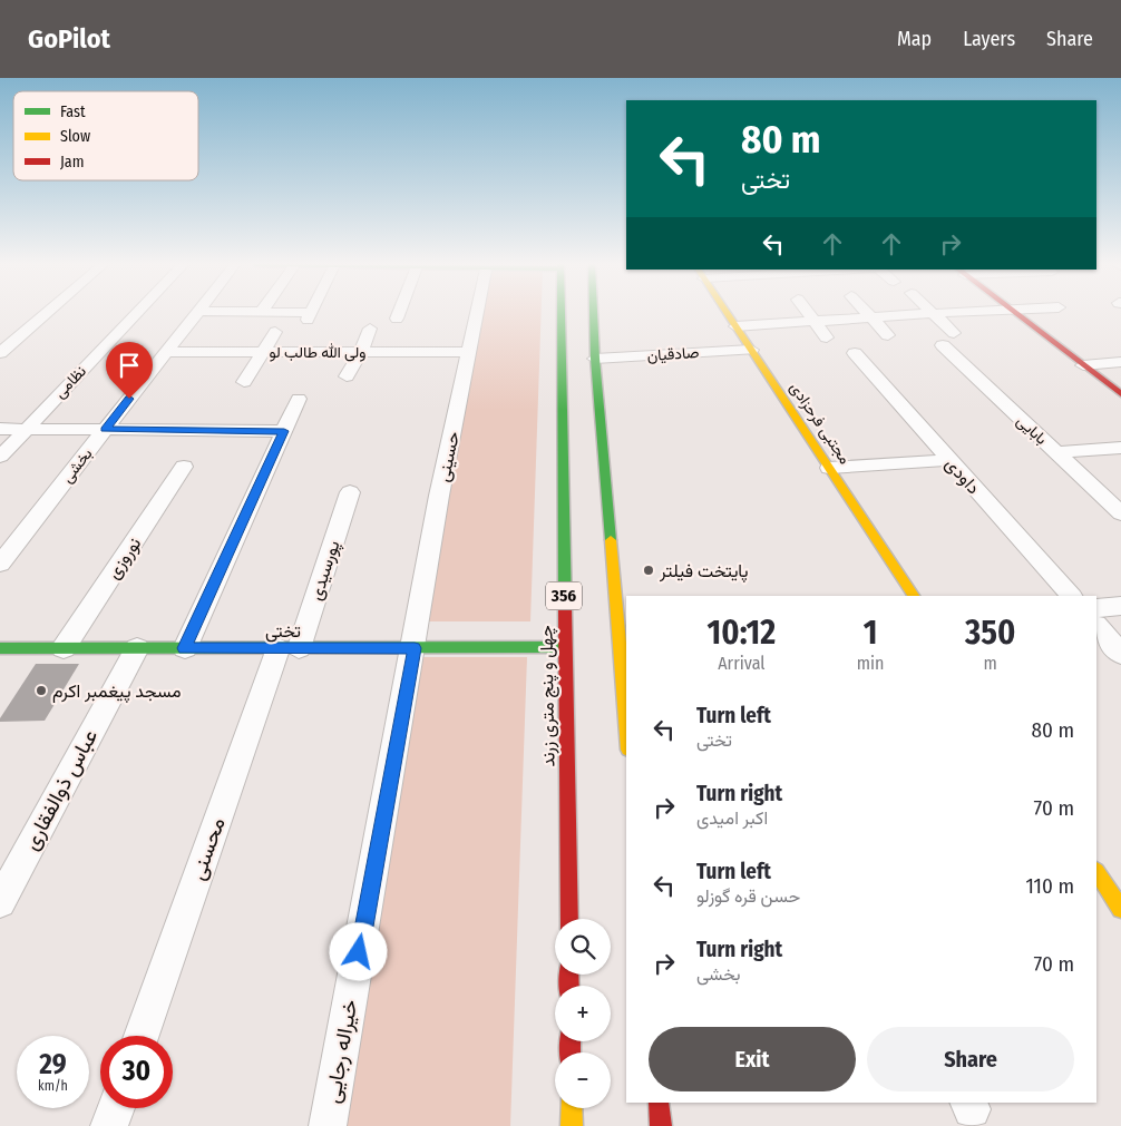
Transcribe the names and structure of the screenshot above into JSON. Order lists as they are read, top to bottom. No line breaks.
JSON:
{"streets":{"main road":["مجتبی فرحزادی","356","تختی","چهل و پنج متری زرند"],"street":["ولی الله طالب لو","صادقیان","نظامی","بابایی","حسینی","بخشی","داودی","نوروزی","پورسیدی","عباس ذوالفقاری","محسنی","خیراله رجایی"]},"crossings":[["ولی الله طالب لو","حسینی"],["ولی الله طالب لو","بخشی"],["صادقیان","مجتبی فرحزادی"],["حسینی","تختی"],["حسینی","خیراله رجایی"],["نوروزی","تختی"],["پورسیدی","تختی"],["پورسیدی","محسنی"],["تختی","چهل و پنج متری زرند"],["تختی","عباس ذوالفقاری"],["تختی","محسنی"],["تختی","خیراله رجایی"]],"places":["پایتخت فیلتر","مسجد پیغمبر اکرم"],"legend":["Fast","Slow","Jam"],"page":{"header":"GoPilot","nav":["Map","Layers","Share"],"turn":["80 m","تختی"],"eta":["10:12","Arrival","1","min","350","m"],"list":[{"name":"Turn left","note":"تختی","value":"80 m"},{"name":"Turn right","note":"اکبر امیدی","value":"70 m"},{"name":"Turn left","note":"حسن قره گوزلو","value":"110 m"},{"name":"Turn right","note":"بخشی","value":"70 m"}],"map_buttons":["+","−"],"buttons":["Exit","Share"],"speed":"29 km/h","limit":"30"}}
